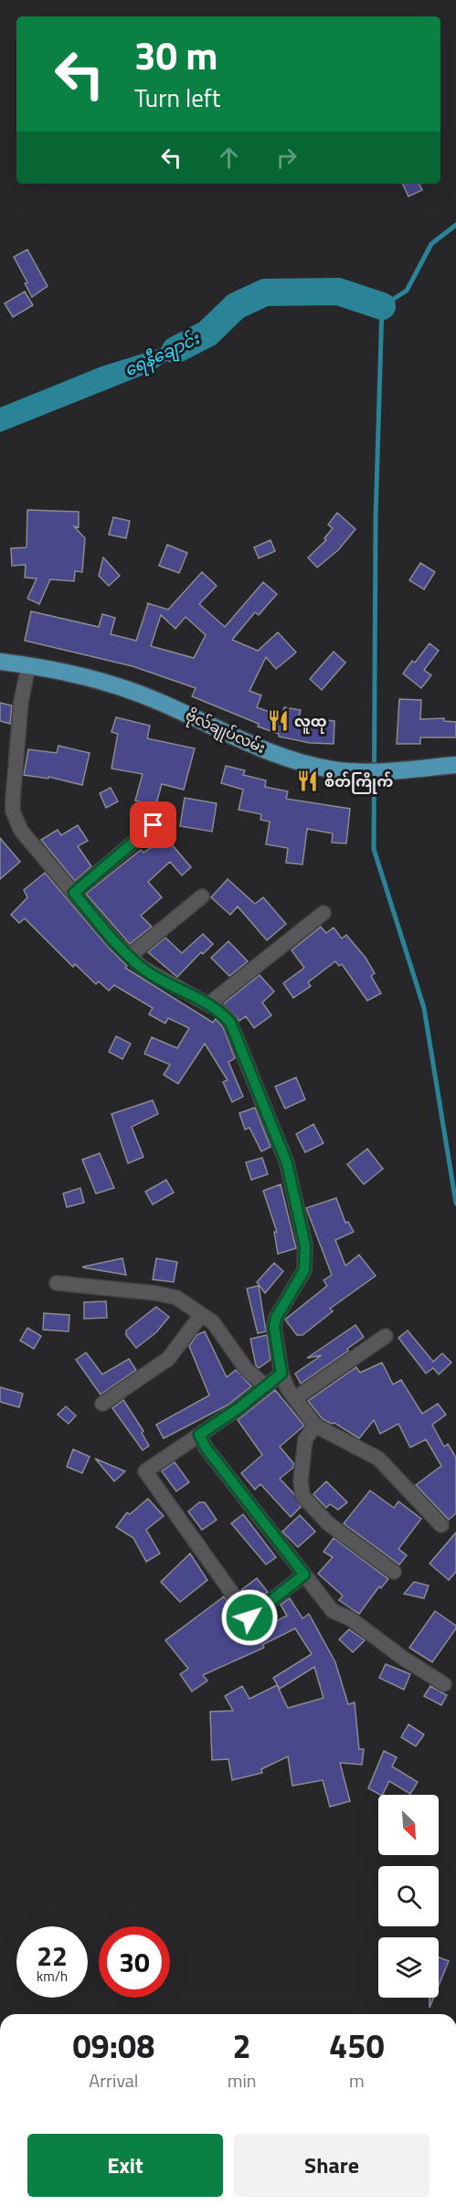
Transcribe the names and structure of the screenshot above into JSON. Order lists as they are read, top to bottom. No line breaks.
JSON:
{"streets":{"main road":["ဗိုလ်‌ချုပ်‌လမ်း"]},"water":["ရေနီချောင်း"],"places":{"restaurant":["လူထု","စိတ်ကြိုက်"]},"north":"bottom right","page":{"turn":["30 m","Turn left"],"speed":"22 km/h","limit":"30","eta":["09:08","Arrival","2","min","450","m"],"buttons":["Exit","Share"]}}
